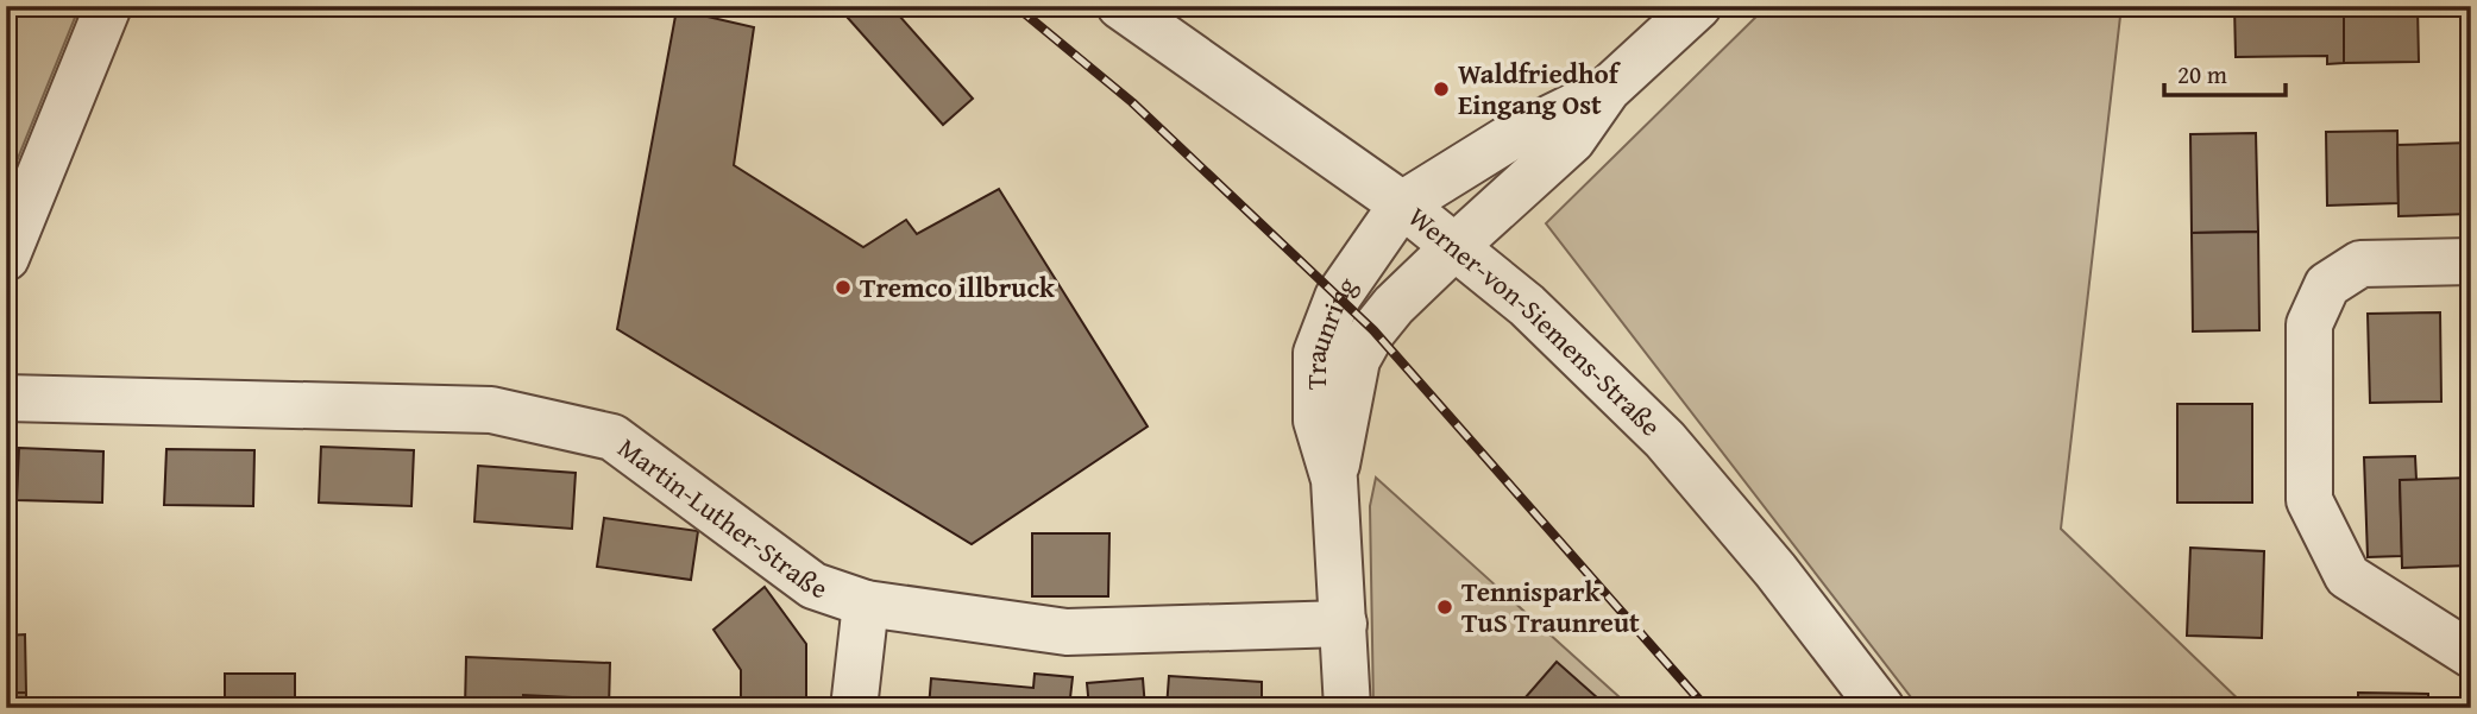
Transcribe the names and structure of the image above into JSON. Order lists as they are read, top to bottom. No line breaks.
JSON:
{"streets":{"street":["Werner-von-Siemens-Straße","Traunring","Martin-Luther-Straße"]},"crossings":[["Werner-von-Siemens-Straße","Traunring"],["Traunring","Martin-Luther-Straße"]],"places":["Waldfriedhof Eingang Ost","Tremco illbruck","Tennispark TuS Traunreut"],"scale_bar":"20 m"}
